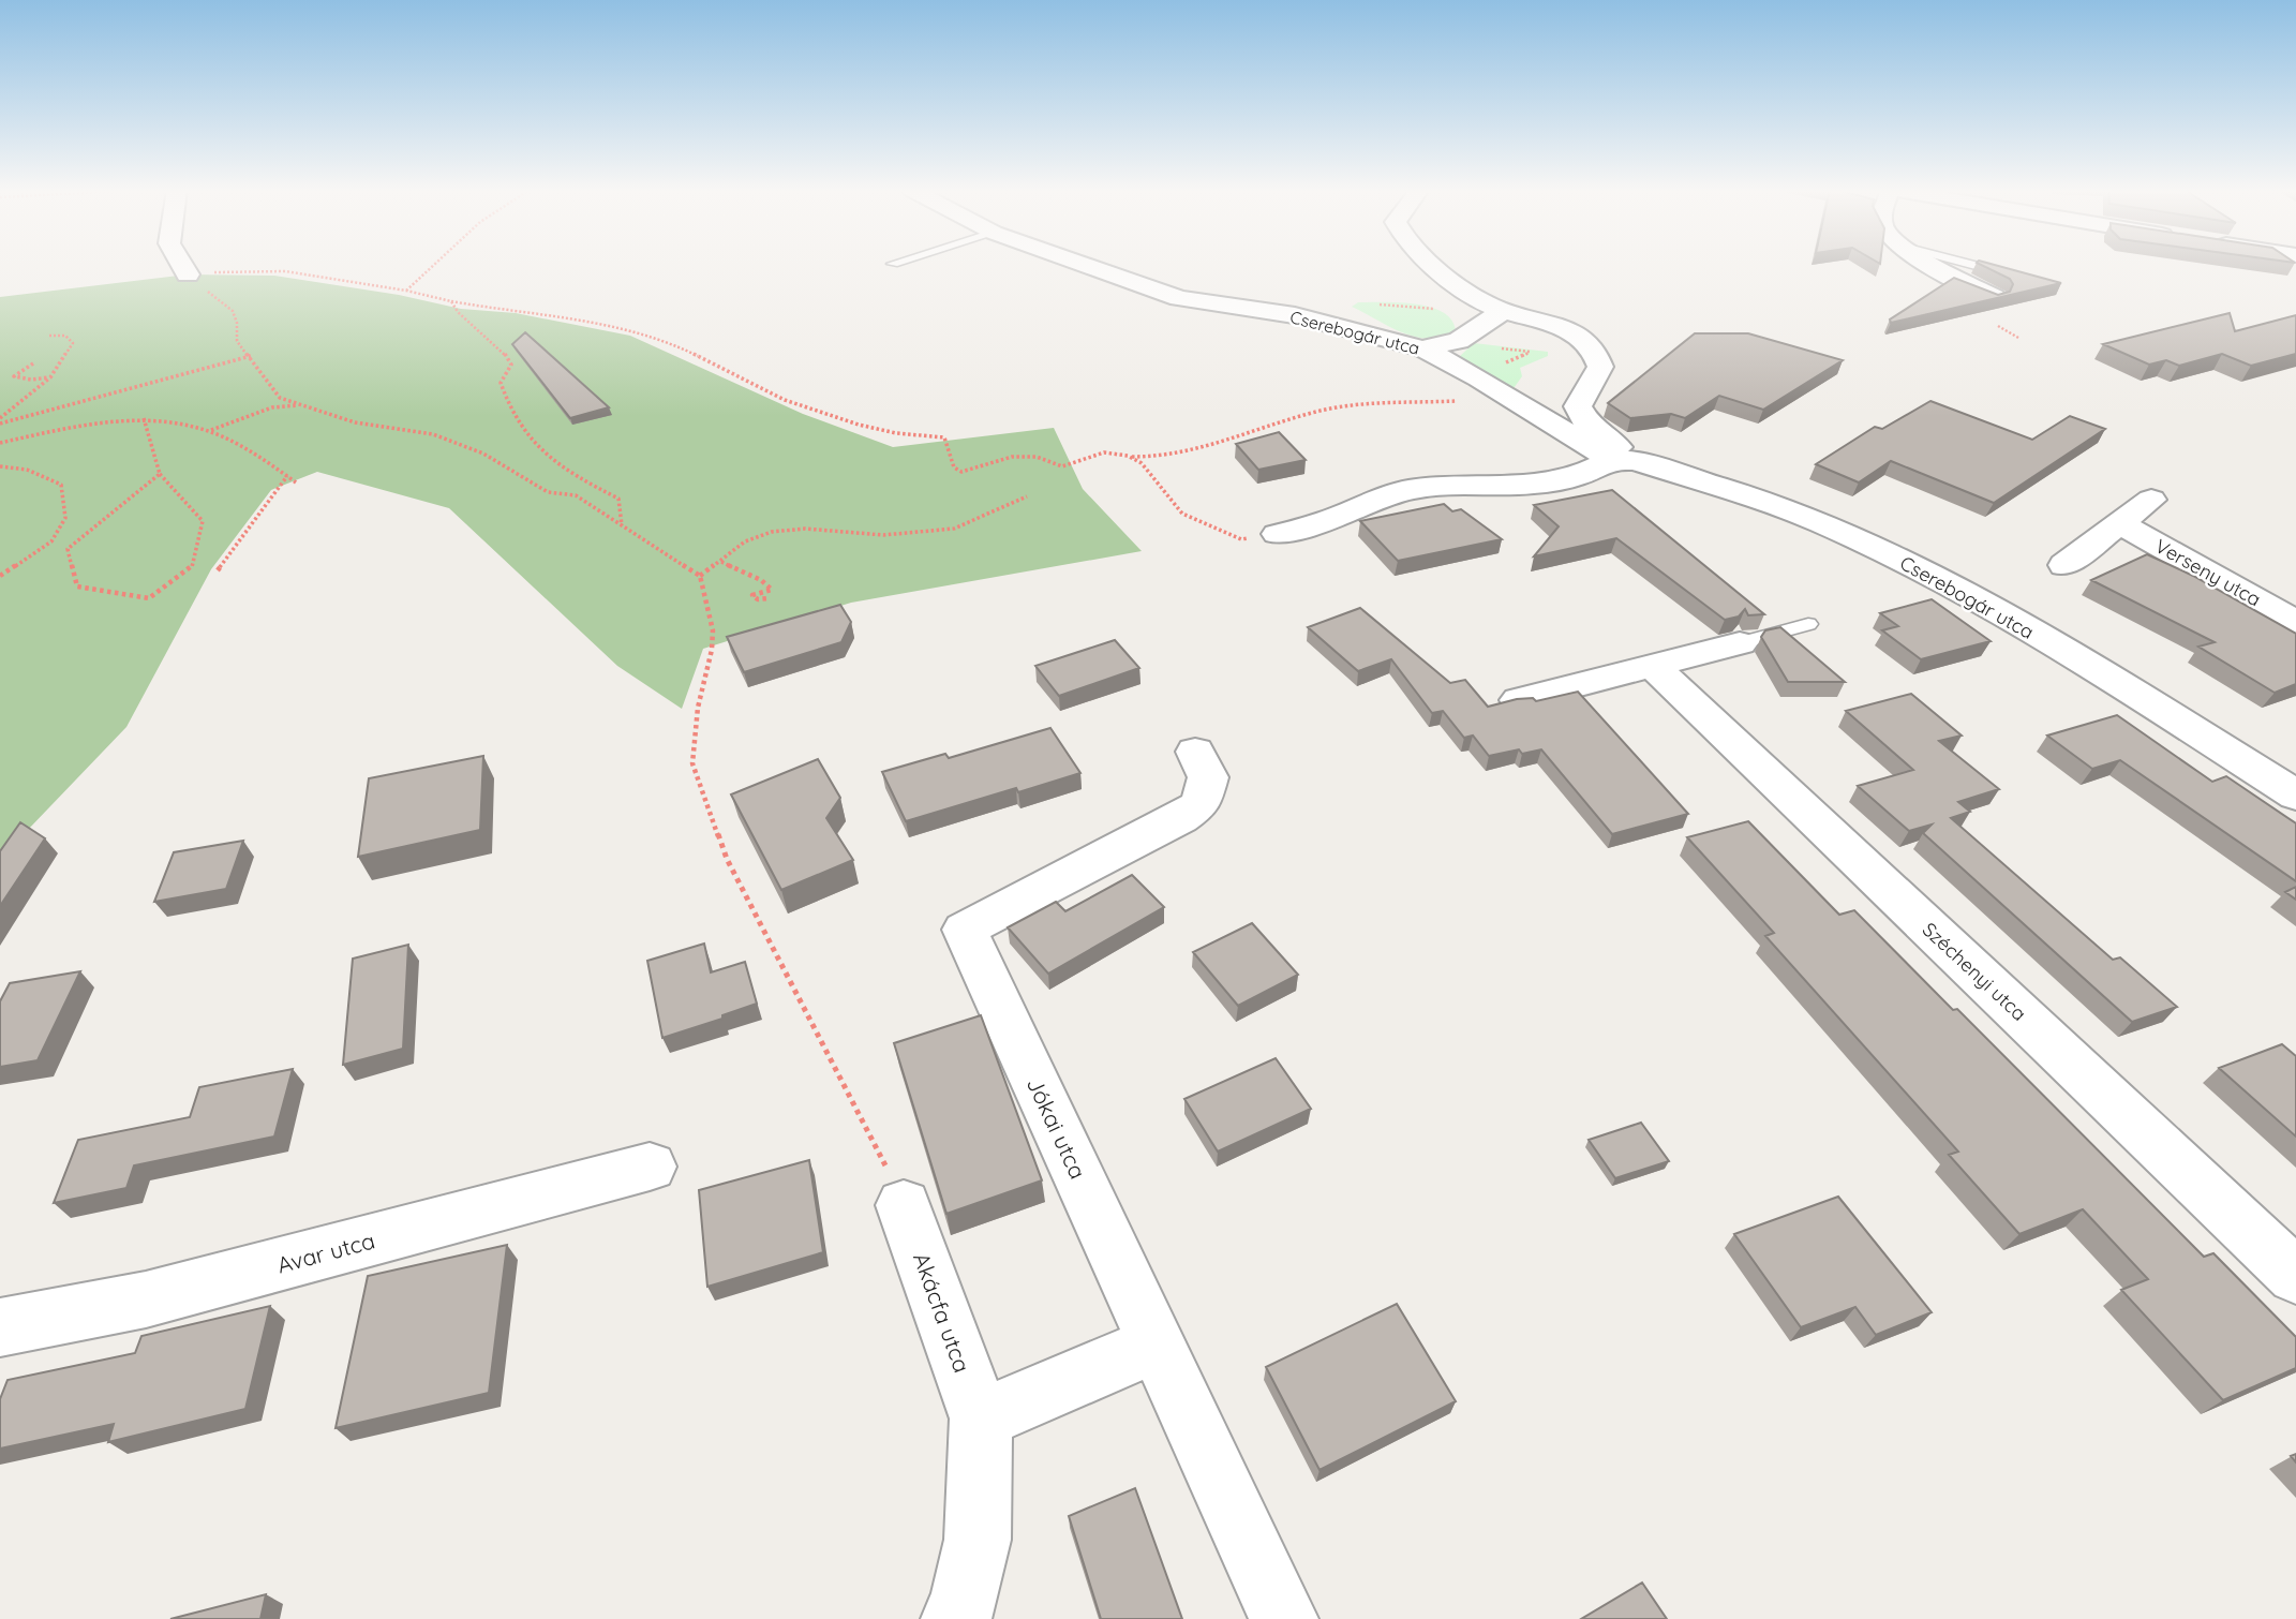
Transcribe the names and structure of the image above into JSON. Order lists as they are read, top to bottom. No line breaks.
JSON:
{"streets":{"street":["Cserebogár utca","Verseny utca","Széchenyi utca","Jókai utca","Avar utca","Akácfa utca"]}}
